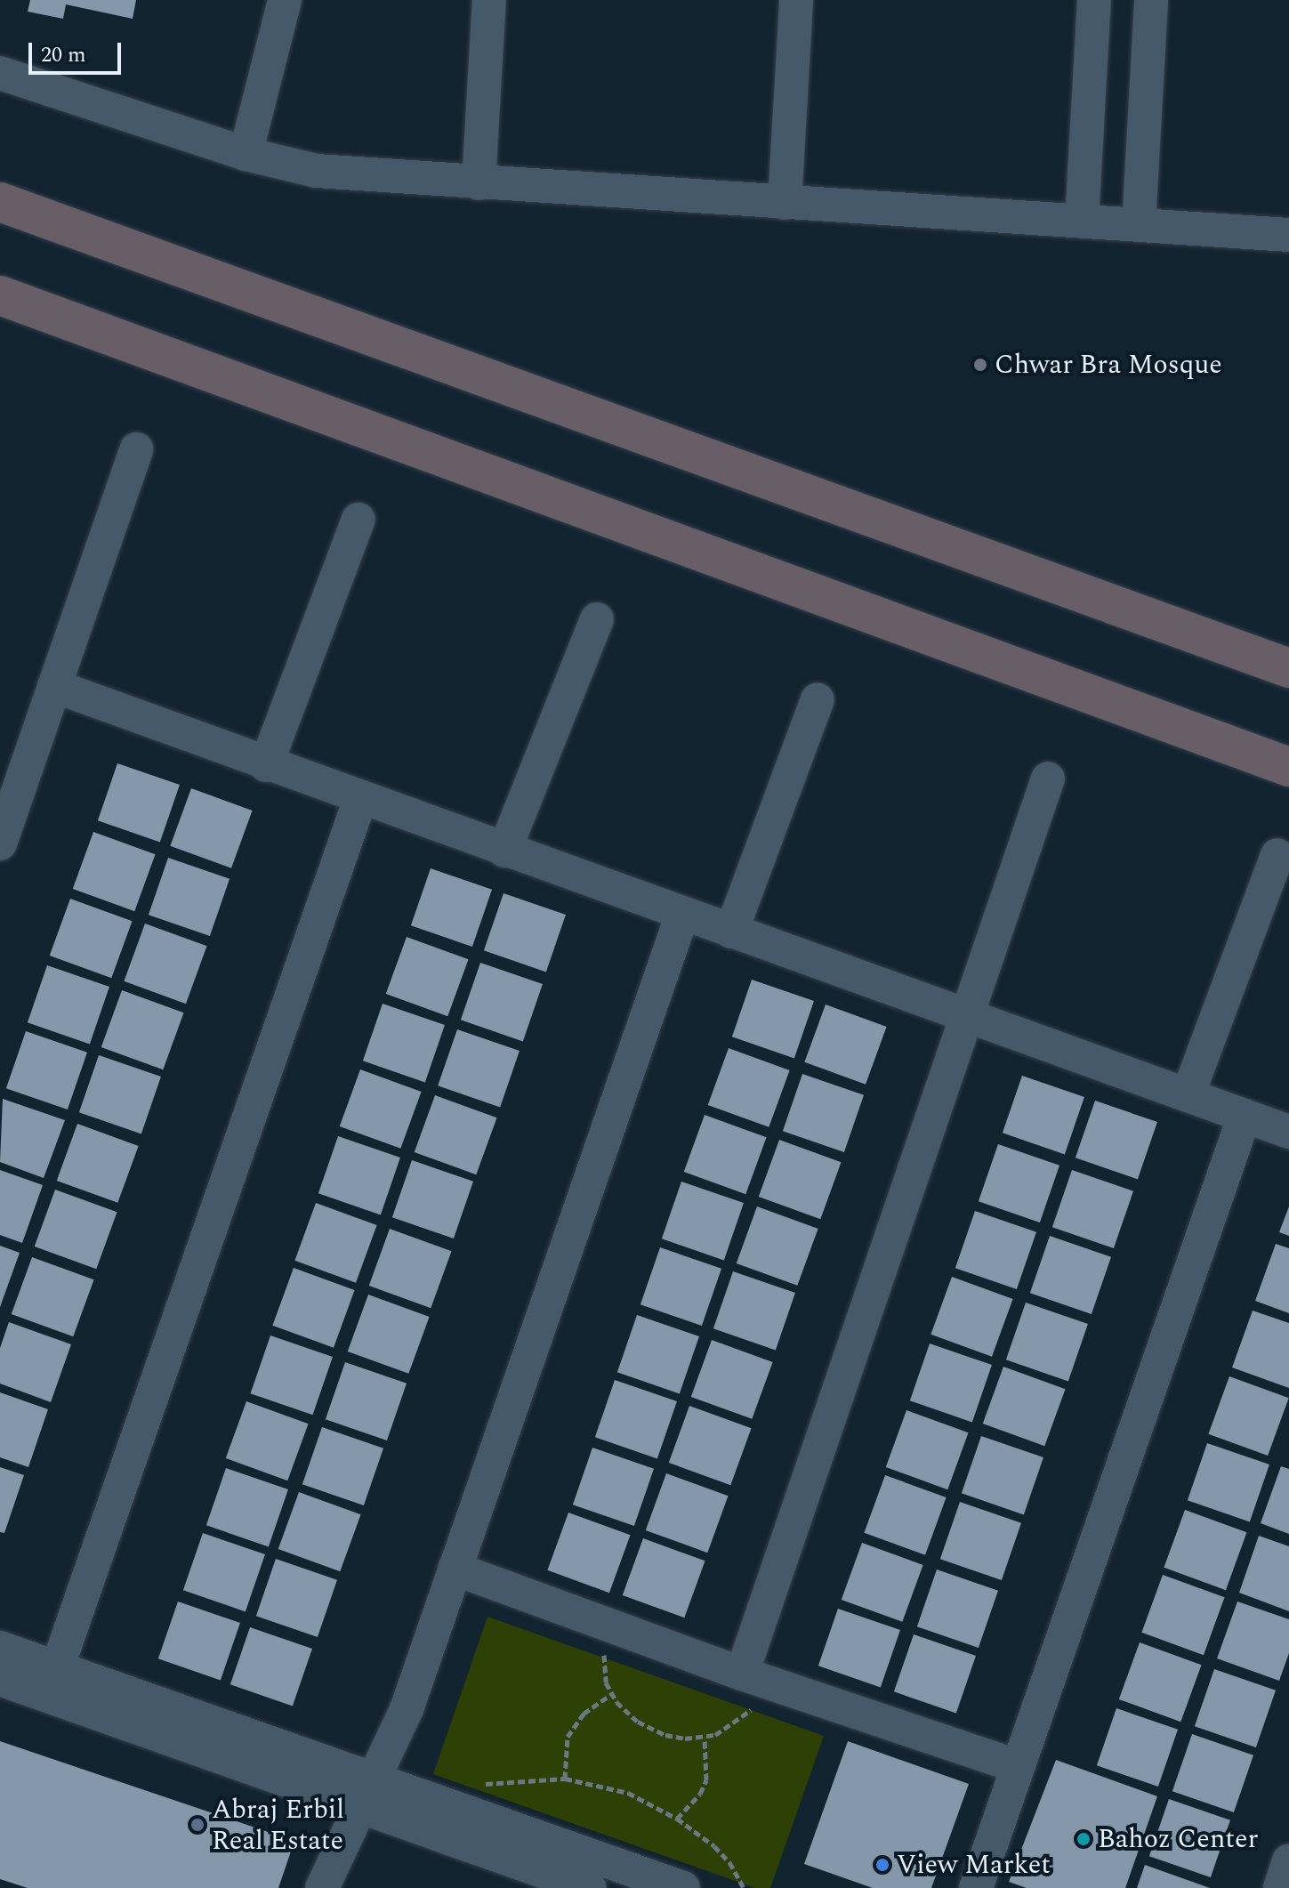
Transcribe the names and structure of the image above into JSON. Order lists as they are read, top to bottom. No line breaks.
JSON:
{"places":["Chwar Bra Mosque","Abraj Erbil Real Estate","Bahoz Center","View Market"],"scale_bar":"20 m"}
